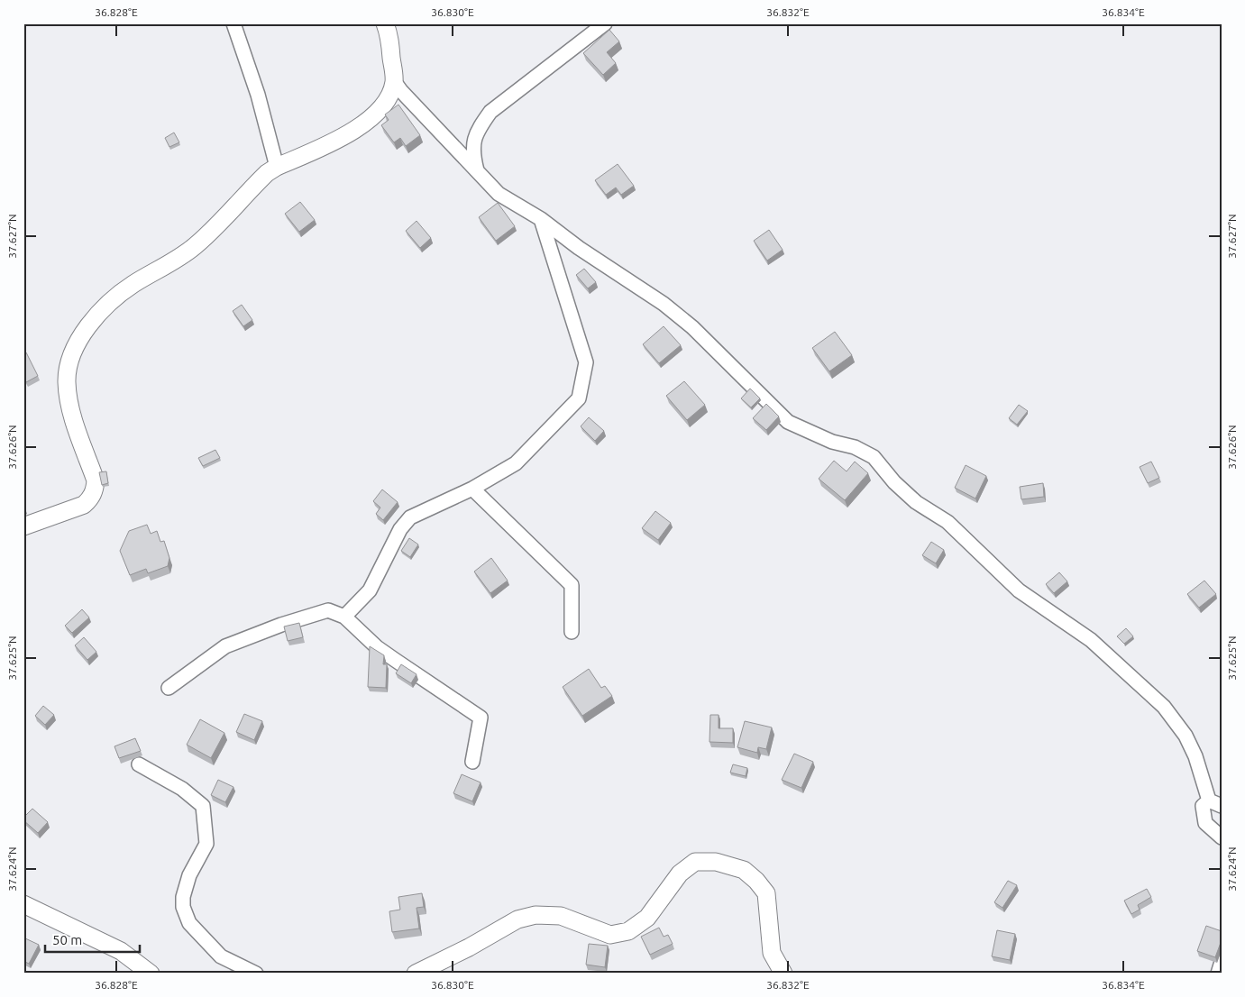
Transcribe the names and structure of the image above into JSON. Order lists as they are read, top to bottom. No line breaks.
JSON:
{"scale_bar":"50 m","coordinates":["36.828°E","36.830°E","36.832°E","36.834°E","37.627°N","37.626°N","37.625°N","37.624°N"]}
